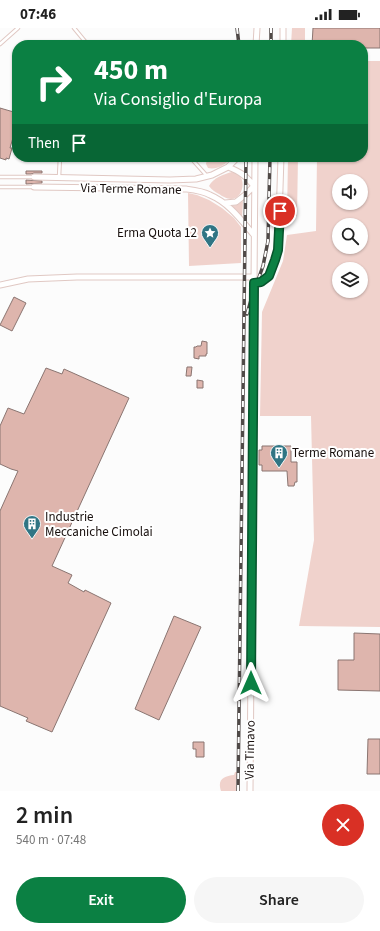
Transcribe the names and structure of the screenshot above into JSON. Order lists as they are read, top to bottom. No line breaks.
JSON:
{"streets":{"street":["Via Terme Romane","Via Timavo"]},"crossings":[["Via Terme Romane","Via Timavo"]],"places":{"place":["Erma Quota 12"],"building":["Terme Romane","Industrie Meccaniche Cimolai"]},"page":{"status":"07:46","turn":["450 m","Via Consiglio d'Europa"],"then":"Then","heading":["2 min","540 m · 07:48"],"buttons":["Exit","Share"]}}
